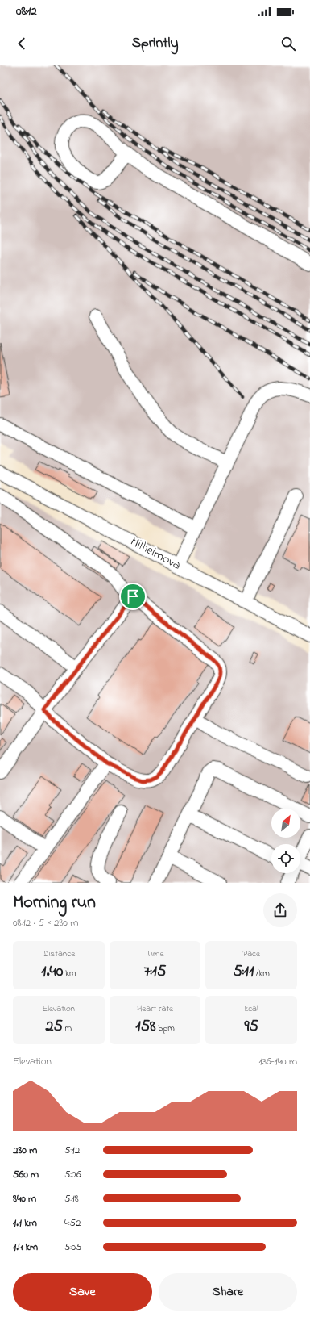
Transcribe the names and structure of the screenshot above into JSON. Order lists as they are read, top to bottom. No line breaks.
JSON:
{"streets":{"street":["Milheimova"]},"north":"top right","page":{"status":"08:12","header":"Sprintly","heading":["Morning run","08:12 · 5 × 280 m"],"stats":[["Distance","1.40 km"],["Time","7:15"],["Pace","5:11 /km"],["Elevation","25 m"],["Heart rate","158 bpm"],["kcal","95"]],"chart":["Elevation","136–140 m"],"list":[{"name":"280 m","note":"5:12"},{"name":"560 m","note":"5:26"},{"name":"840 m","note":"5:18"},{"name":"1.1 km","note":"4:52"},{"name":"1.4 km","note":"5:05"}],"buttons":["Save","Share"]}}
